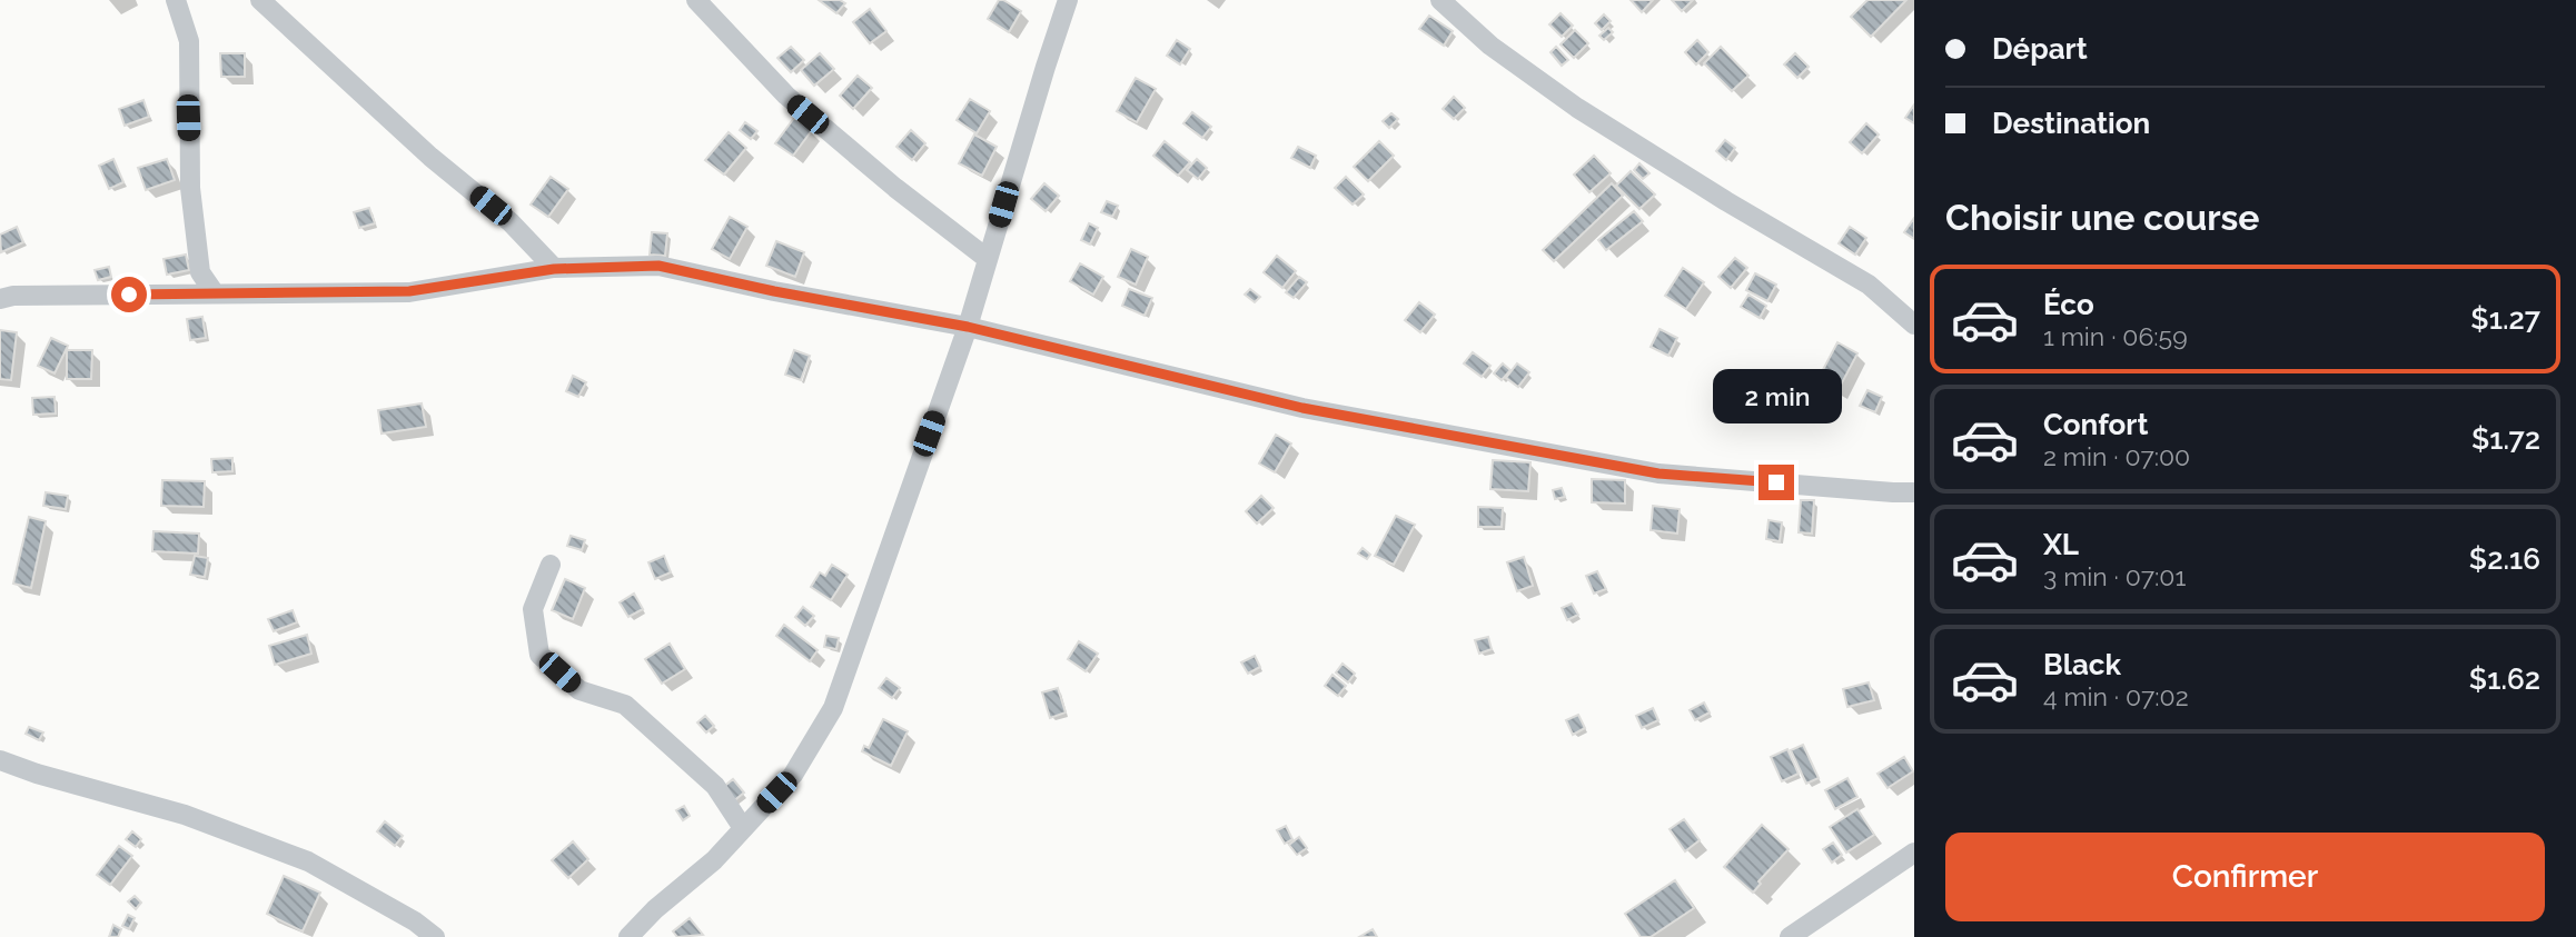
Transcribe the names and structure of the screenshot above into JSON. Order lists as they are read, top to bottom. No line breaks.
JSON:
{"page":{"banner":["Départ","Destination"],"heading":"Choisir une course","list":[{"name":"Éco","note":"1 min · 06:59","value":"$1.27"},{"name":"Confort","note":"2 min · 07:00","value":"$1.72"},{"name":"XL","note":"3 min · 07:01","value":"$2.16"},{"name":"Black","note":"4 min · 07:02","value":"$1.62"}],"bubble":"2 min","buttons":"Confirmer"}}
